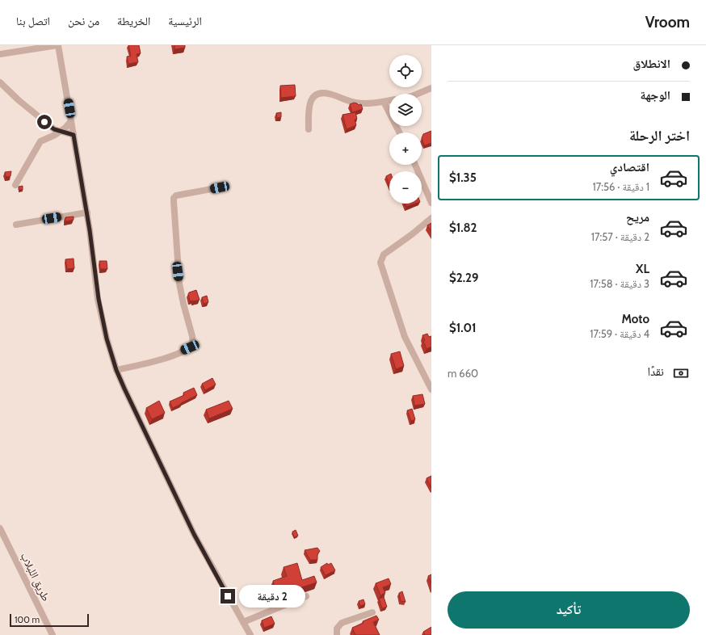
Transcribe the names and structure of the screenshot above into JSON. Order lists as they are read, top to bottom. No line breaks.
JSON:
{"streets":{"street":["طريق اللبلاب"]},"scale_bar":"100 m","page":{"header":"Vroom","nav":["الرئيسية","الخريطة","من نحن","اتصل بنا"],"banner":["الانطلاق","الوجهة"],"map_buttons":["+","−"],"heading":"اختر الرحلة","list":[{"name":"اقتصادي","note":"1 دقيقة · 17:56","value":"$1.35"},{"name":"مريح","note":"2 دقيقة · 17:57","value":"$1.82"},{"name":"XL","note":"3 دقيقة · 17:58","value":"$2.29"},{"name":"Moto","note":"4 دقيقة · 17:59","value":"$1.01"}],"pay":["نقدًا","660 m"],"buttons":"تأكيد","bubble":"2 دقيقة","scale":"100 m"}}
